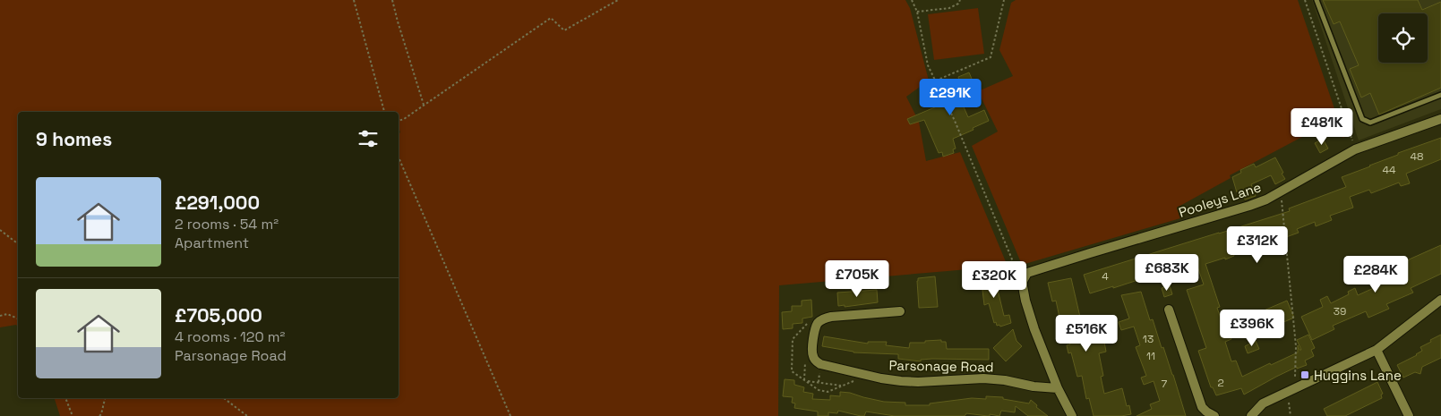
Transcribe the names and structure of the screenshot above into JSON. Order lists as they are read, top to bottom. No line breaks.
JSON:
{"streets":{"street":["Pooleys Lane","Parsonage Road"]},"places":{"transit":["Huggins Lane"]},"house_numbers":["48","44","4","39","13","11","2","7"],"page":{"price":["£291K","£481K","£312K","£683K","£284K","£705K","£320K","£396K","£516K"],"heading":"9 homes","list":[{"name":"£291,000","note":"2 rooms · 54 m² · Apartment"},{"name":"£705,000","note":"4 rooms · 120 m² · Parsonage Road"}]}}
